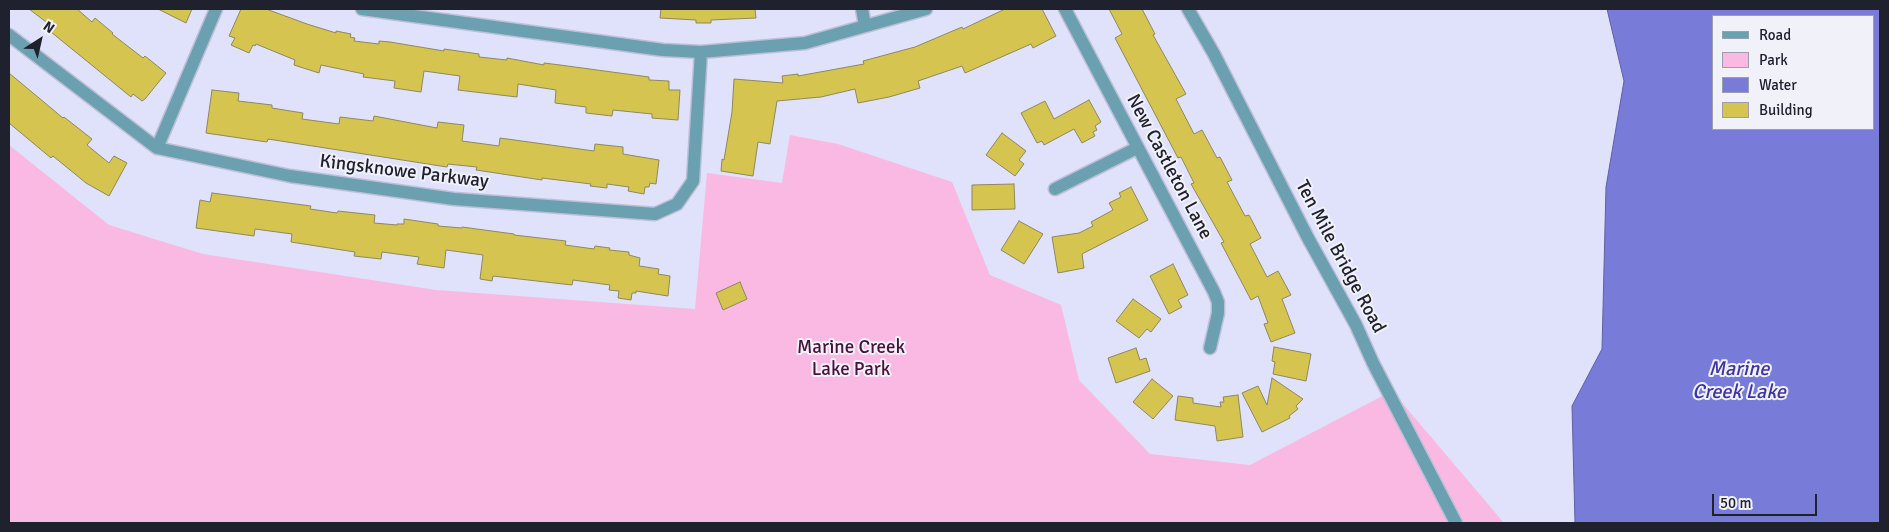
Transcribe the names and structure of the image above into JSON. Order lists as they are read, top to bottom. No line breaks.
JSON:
{"streets":{"street":["New Castleton Lane","Kingsknowe Parkway","Ten Mile Bridge Road"]},"water":["Marine Creek Lake"],"parks":["Marine Creek Lake Park"],"legend":["Road","Park","Water","Building"],"scale_bar":"50 m","north":"top right"}
